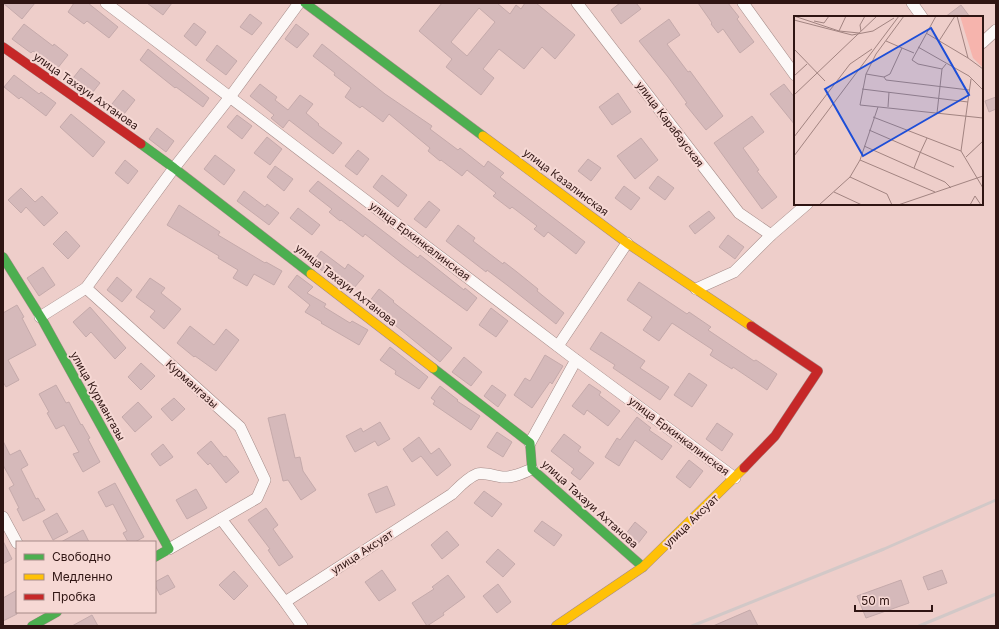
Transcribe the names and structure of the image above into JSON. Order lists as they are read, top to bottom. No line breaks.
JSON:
{"streets":{"street":["улица Тахауи Ахтанова","улица Карабауская","улица Казалинская","улица Еркинкалинская","Курмангазы","улица Курмангазы","улица Аксуат"]},"crossings":[["улица Тахауи Ахтанова","улица Аксуат"],["улица Казалинская","улица Аксуат"],["улица Еркинкалинская","улица Аксуат"]],"legend":["Свободно","Медленно","Пробка"],"scale_bar":"50 m"}
